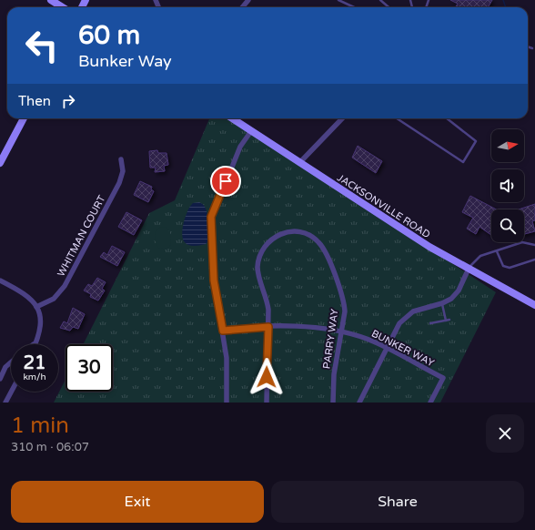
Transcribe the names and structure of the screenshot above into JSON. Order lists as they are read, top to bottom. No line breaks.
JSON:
{"streets":{"main road":["JACKSONVILLE ROAD"],"street":["WHITMAN COURT","PARRY WAY","BUNKER WAY"]},"crossings":[["PARRY WAY","BUNKER WAY"]],"north":"right","page":{"turn":["60 m","Bunker Way"],"then":"Then","speed":"21 km/h","limit":"30","heading":["1 min","310 m · 06:07"],"buttons":["Exit","Share"]}}
